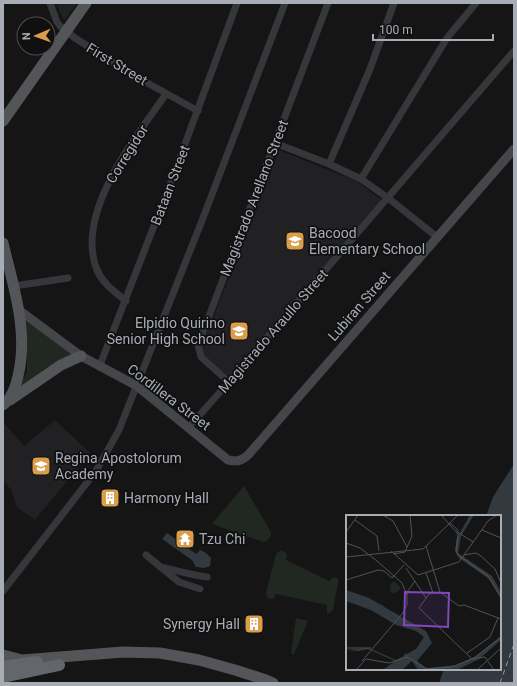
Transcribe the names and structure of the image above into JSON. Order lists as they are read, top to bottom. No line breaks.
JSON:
{"streets":{"main road":["Lubiran Street","Cordillera Street"],"street":["First Street","Corregidor","Bataan Street","Magistrado Arellano Street","Magistrado Araullo Street"]},"crossings":[["First Street","Corregidor"],["First Street","Bataan Street"],["Corregidor","Bataan Street"],["Bataan Street","Cordillera Street"],["Magistrado Arellano Street","Magistrado Araullo Street"],["Lubiran Street","Cordillera Street"],["Magistrado Araullo Street","Cordillera Street"]],"places":{"school or university":["Bacood Elementary School","Elpidio Quirino Senior High School","Regina Apostolorum Academy"],"building":["Harmony Hall","Synergy Hall"],"temple":["Tzu Chi"]},"scale_bar":"100 m","north":"left"}
